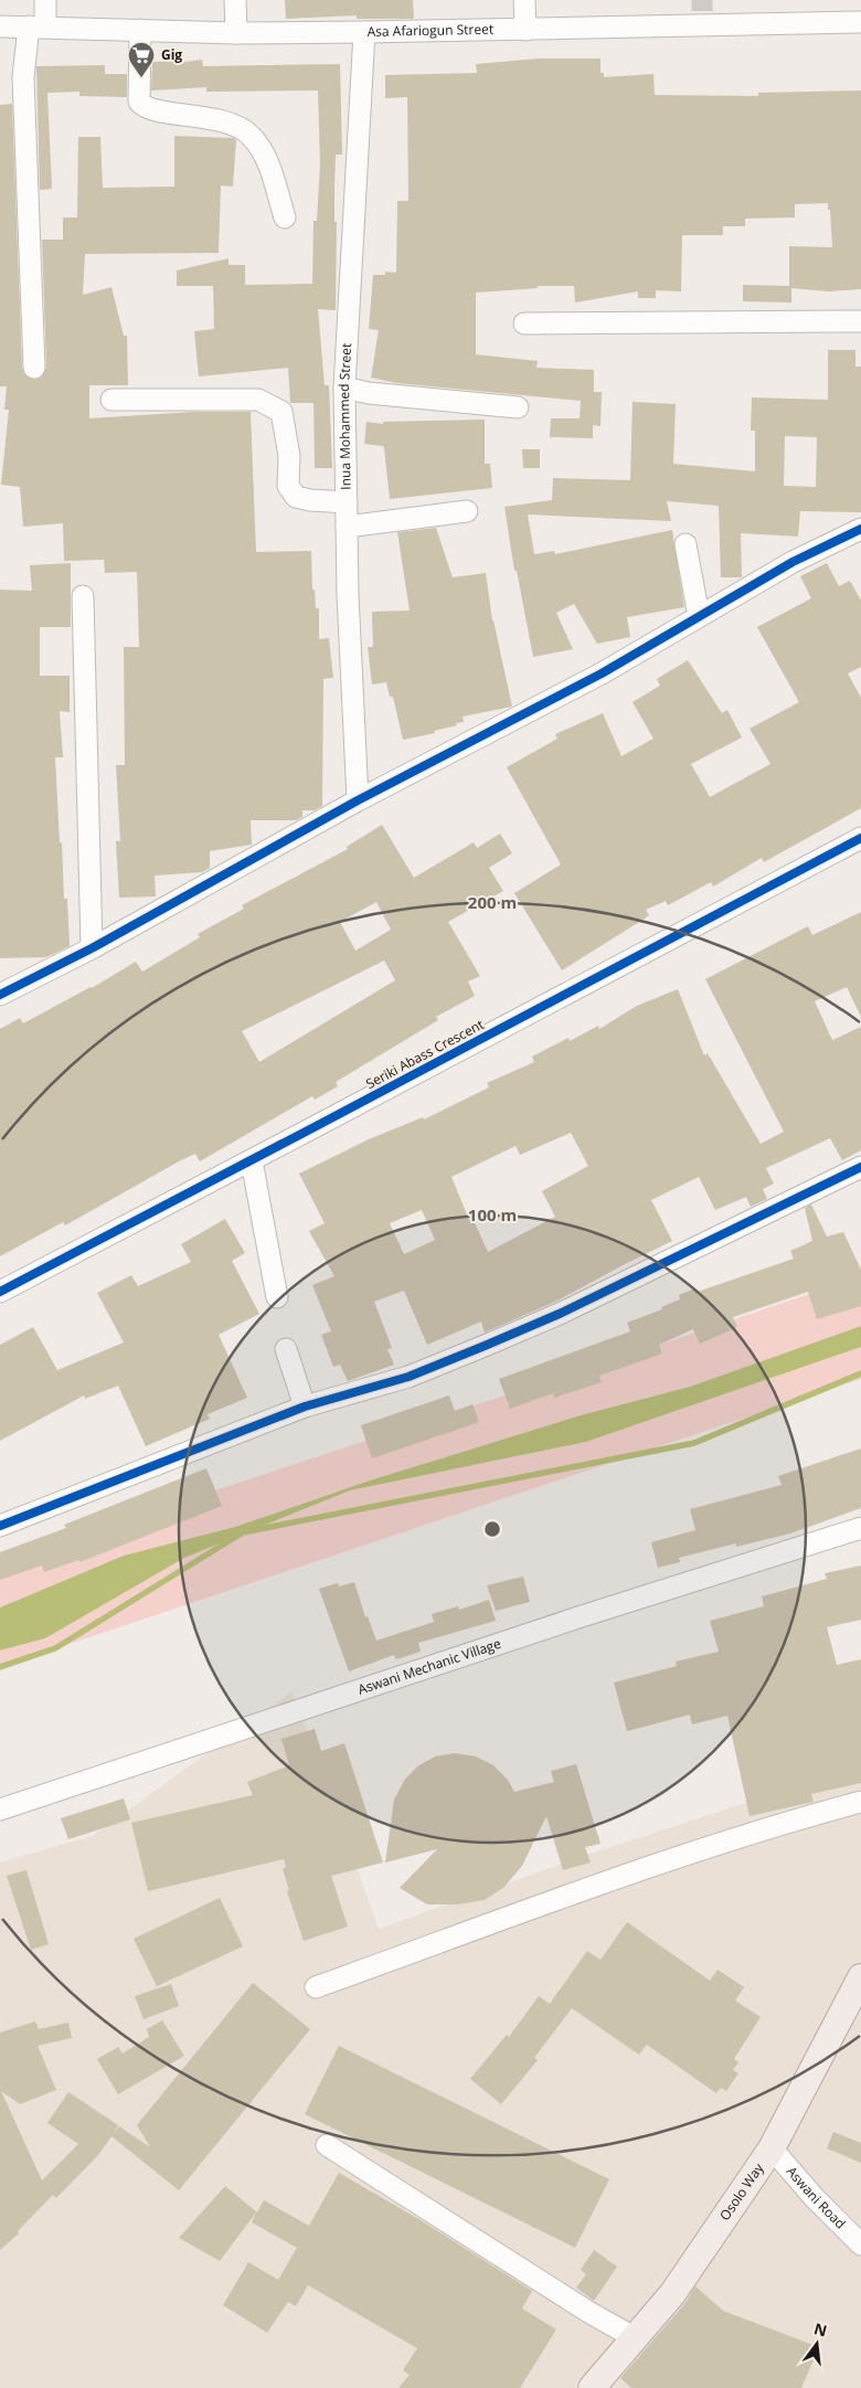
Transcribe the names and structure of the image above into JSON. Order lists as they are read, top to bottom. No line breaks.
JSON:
{"streets":{"main road":["Osolo Way"],"street":["Asa Afariogun Street","Inua Mohammed Street","Seriki Abass Crescent","Aswani Mechanic Village","Aswani Road"]},"crossings":[["Asa Afariogun Street","Inua Mohammed Street"],["Osolo Way","Aswani Road"]],"places":{"supermarket":["Gig"]},"north":"top","rings":["200 m","100 m"]}
